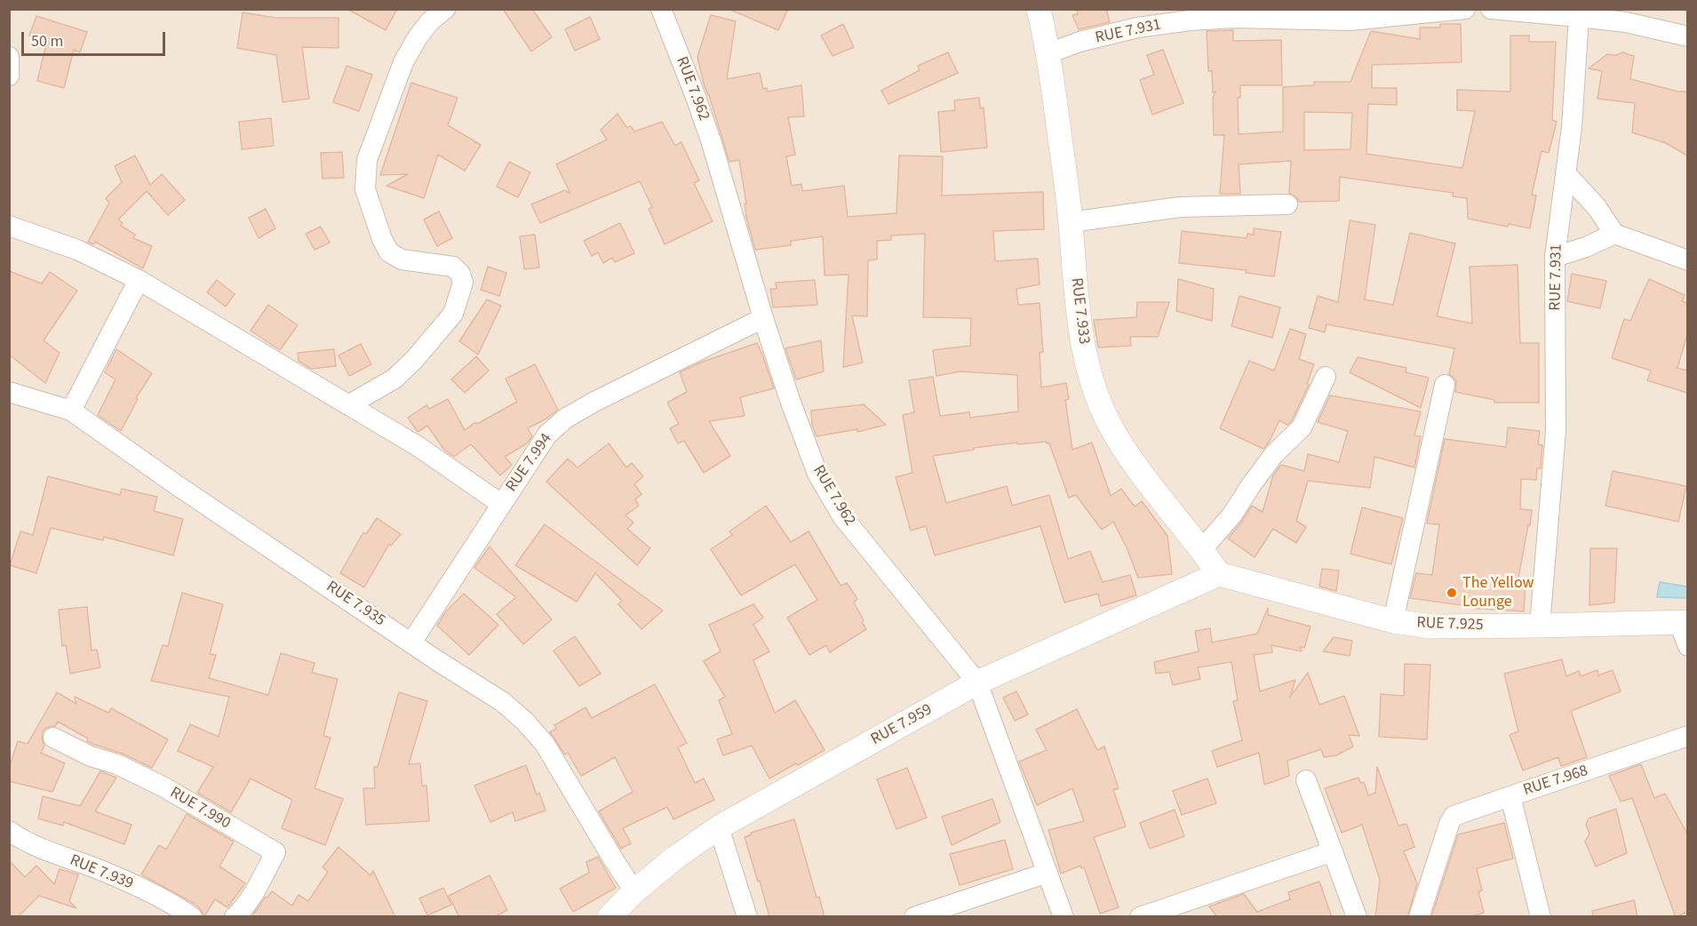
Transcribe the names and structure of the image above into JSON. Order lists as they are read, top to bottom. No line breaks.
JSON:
{"streets":{"street":["RUE 7.931","RUE 7.962","RUE 7.933","RUE 7.994","RUE 7.935","RUE 7.925","RUE 7.959","RUE 7.968","RUE 7.990","RUE 7.939"]},"crossings":[["RUE 7.931","RUE 7.933"],["RUE 7.931","RUE 7.925"],["RUE 7.962","RUE 7.994"],["RUE 7.962","RUE 7.959"],["RUE 7.933","RUE 7.925"],["RUE 7.933","RUE 7.959"],["RUE 7.994","RUE 7.935"],["RUE 7.935","RUE 7.959"],["RUE 7.925","RUE 7.959"]],"places":["The Yellow Lounge"],"scale_bar":"50 m"}
